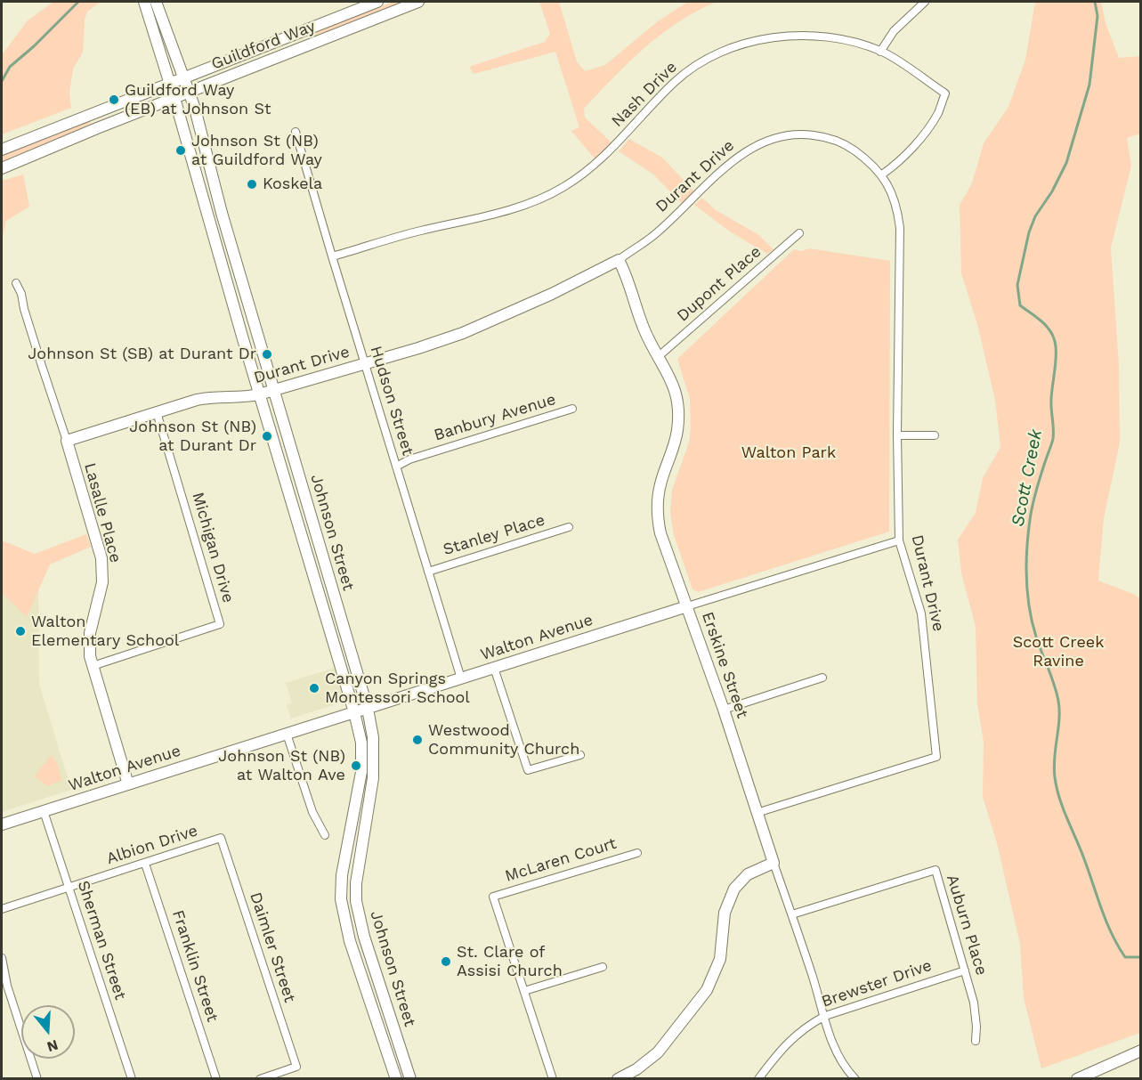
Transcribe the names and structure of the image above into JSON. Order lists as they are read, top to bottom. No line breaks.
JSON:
{"streets":{"main road":["Guildford Way","Durant Drive","Lasalle Place","Johnson Street","Walton Avenue","Erskine Street"],"street":["Nash Drive","Dupont Place","Hudson Street","Banbury Avenue","Stanley Place","Michigan Drive","Albion Drive","McLaren Court","Auburn Place","Sherman Street","Daimler Street","Franklin Street","Brewster Drive"]},"crossings":[["Guildford Way","Johnson Street"],["Nash Drive","Durant Drive"],["Nash Drive","Hudson Street"],["Durant Drive","Hudson Street"],["Durant Drive","Lasalle Place"],["Durant Drive","Johnson Street"],["Durant Drive","Michigan Drive"],["Durant Drive","Walton Avenue"],["Durant Drive","Erskine Street"],["Dupont Place","Erskine Street"],["Hudson Street","Banbury Avenue"],["Hudson Street","Stanley Place"],["Hudson Street","Walton Avenue"],["Lasalle Place","Michigan Drive"],["Lasalle Place","Walton Avenue"],["Johnson Street","Walton Avenue"],["Walton Avenue","Erskine Street"],["Walton Avenue","Sherman Street"],["Erskine Street","Auburn Place"],["Erskine Street","Brewster Drive"],["Albion Drive","Sherman Street"],["Albion Drive","Daimler Street"],["Albion Drive","Franklin Street"],["Auburn Place","Brewster Drive"]],"water":["Scott Creek"],"parks":["Walton Park","Scott Creek Ravine"],"places":["Guildford Way (EB) at Johnson St","Johnson St (NB) at Guildford Way","Koskela","Johnson St (SB) at Durant Dr","Johnson St (NB) at Durant Dr","Walton Elementary School","Canyon Springs Montessori School","Westwood Community Church","Johnson St (NB) at Walton Ave","St. Clare of Assisi Church"],"north":"bottom"}
